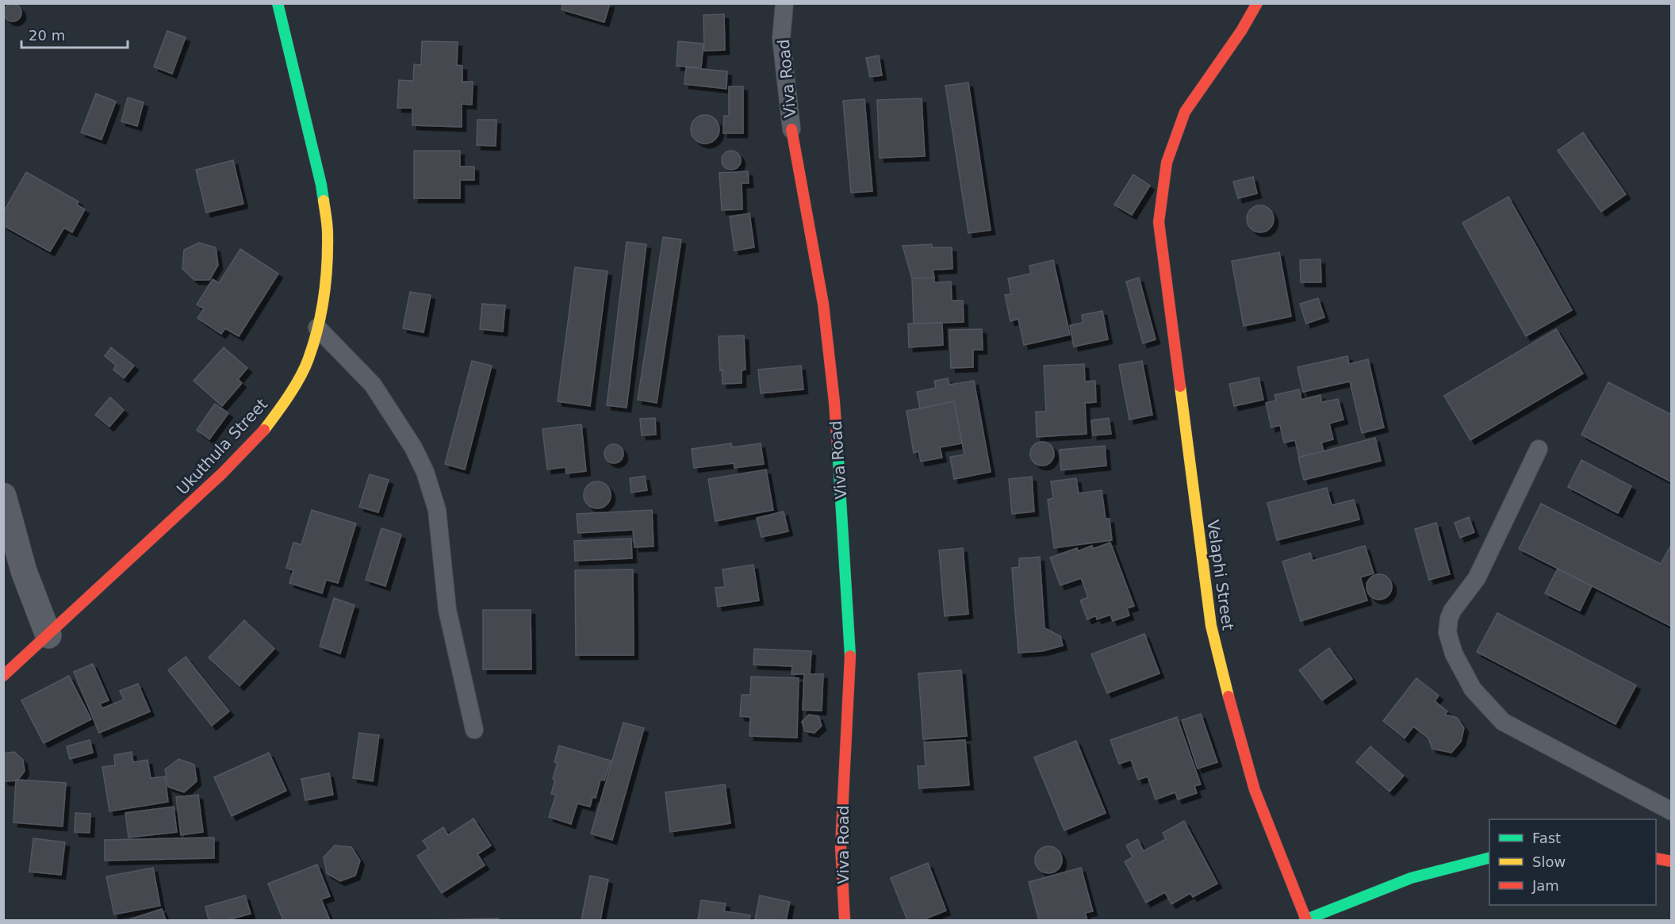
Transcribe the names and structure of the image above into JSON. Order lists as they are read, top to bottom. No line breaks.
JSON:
{"streets":{"street":["Viva Road","Ukuthula Street","Velaphi Street"]},"legend":["Fast","Slow","Jam"],"scale_bar":"20 m"}
